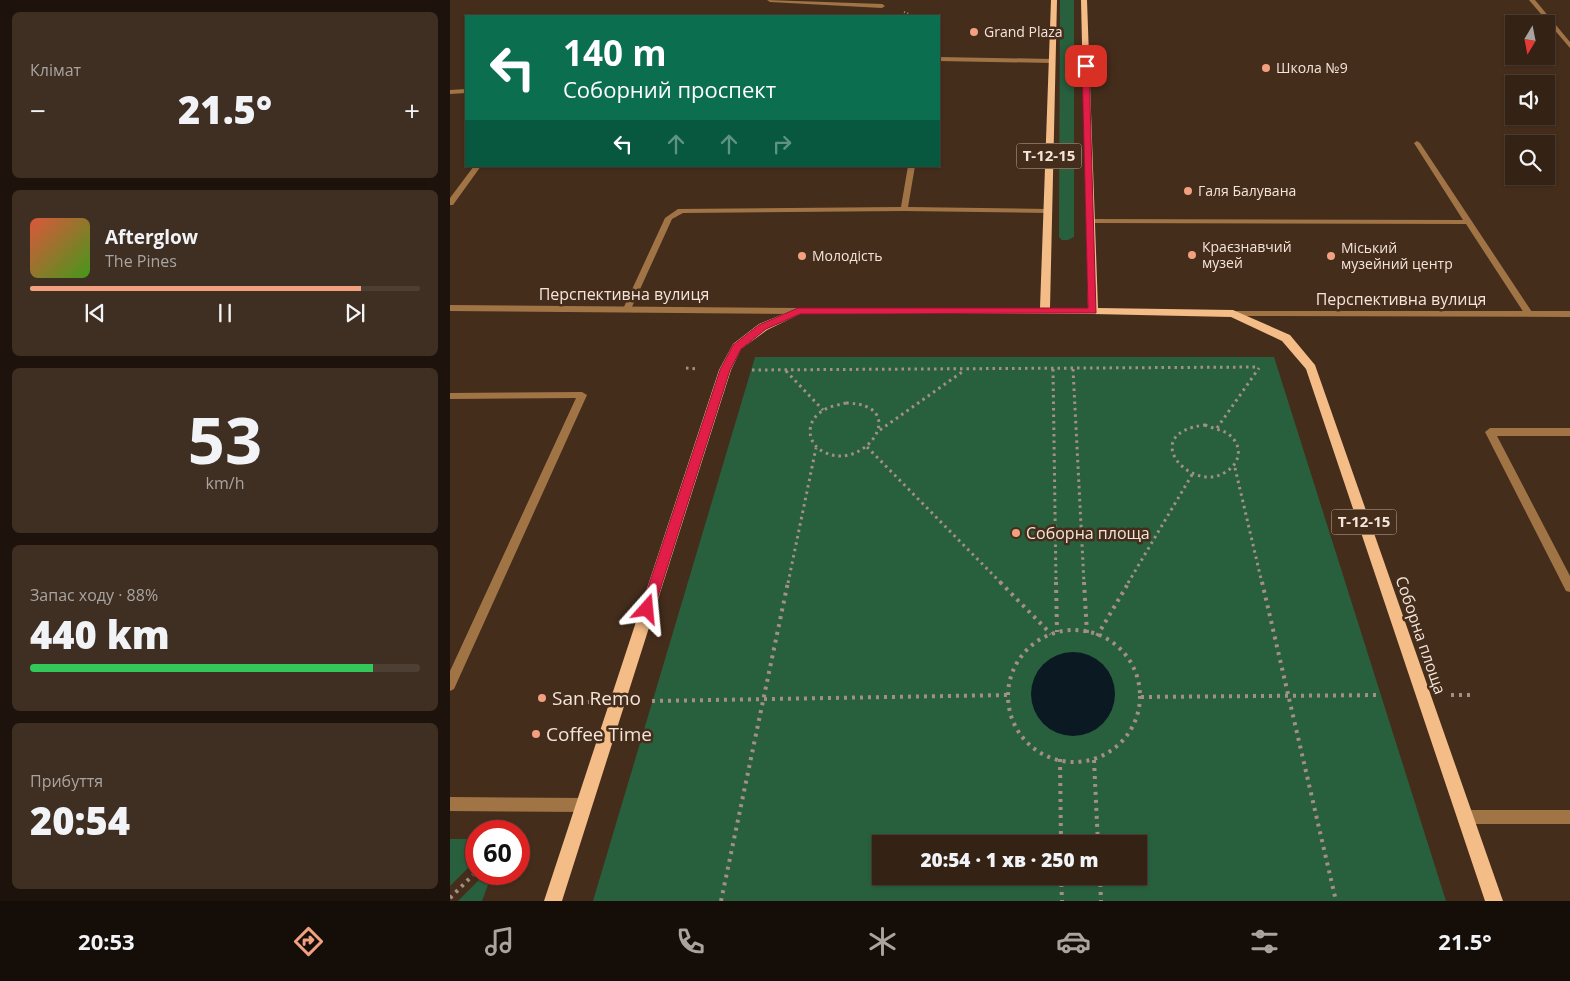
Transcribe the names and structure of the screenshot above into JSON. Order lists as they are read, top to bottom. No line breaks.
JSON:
{"streets":{"main road":["Т-12-15","Соборна площа"],"street":["Перспективна вулиця"]},"crossings":[["Т-12-15","Соборна площа"],["Перспективна вулиця","Соборна площа"]],"places":["Grand Plaza","Школа №9","Галя Балувана","Краєзнавчий музей","Молодість","Міський музейний центр","Соборна площа","San Remo","Coffee Time"],"north":"bottom","page":{"tile":["Клімат",["53","km/h"],["Запас ходу · 88%","440 km"],["Прибуття","20:54"]],"turn":["140 m","Соборний проспект"],"heat":["−","21.5°","+"],"song":["Afterglow","The Pines"],"limit":"60","trip":"20:54 · 1 хв · 250 m","tabs":["20:53","21.5°"]}}
